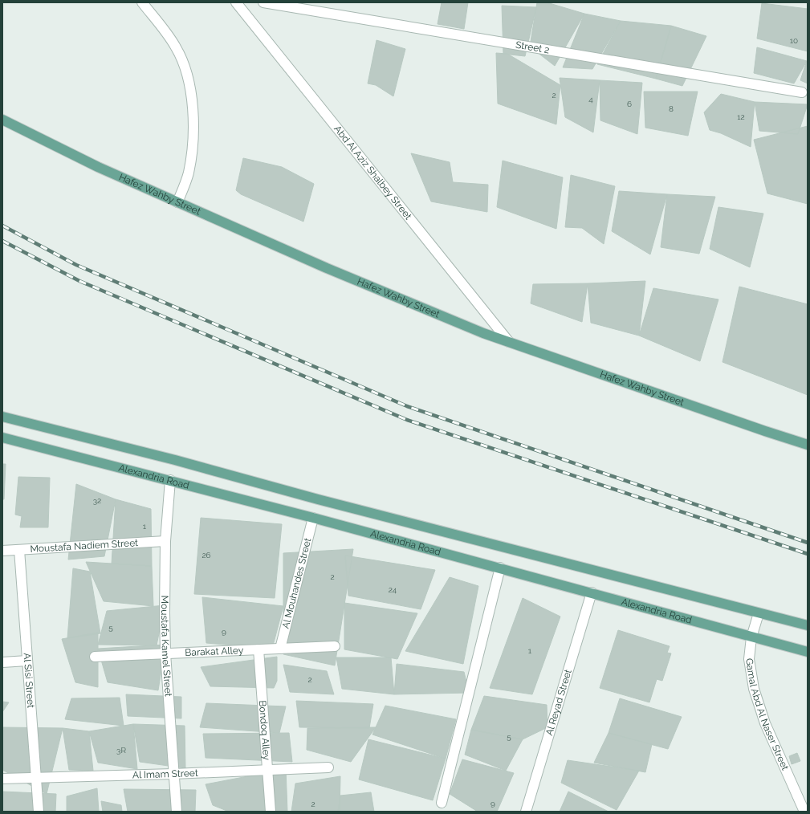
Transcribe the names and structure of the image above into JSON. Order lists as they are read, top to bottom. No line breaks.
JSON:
{"streets":{"main road":["Hafez Wahby Street","Alexandria Road"],"street":["Street 2","Abd Al Aziz Shalbey Street","Moustafa Nadiem Street","Al Mouhandes Street","Moustafa Kamel Street","Barakat Alley","Al Sisi Street","Al Reyad Street","Gamal Abd Al Naser Street","Bondoq Alley","Al Imam Street"]},"crossings":[["Abd Al Aziz Shalbey Street","Hafez Wahby Street"],["Alexandria Road","Al Mouhandes Street"],["Alexandria Road","Moustafa Kamel Street"],["Alexandria Road","Al Reyad Street"],["Alexandria Road","Gamal Abd Al Naser Street"],["Moustafa Nadiem Street","Moustafa Kamel Street"],["Moustafa Nadiem Street","Al Sisi Street"],["Al Mouhandes Street","Barakat Alley"],["Moustafa Kamel Street","Barakat Alley"],["Moustafa Kamel Street","Al Imam Street"],["Barakat Alley","Bondoq Alley"],["Al Sisi Street","Al Imam Street"],["Bondoq Alley","Al Imam Street"]],"house_numbers":["10","2","4","6","8","12","32","1","26","2","24","5","9","1","2","5","3R","9","2"]}
